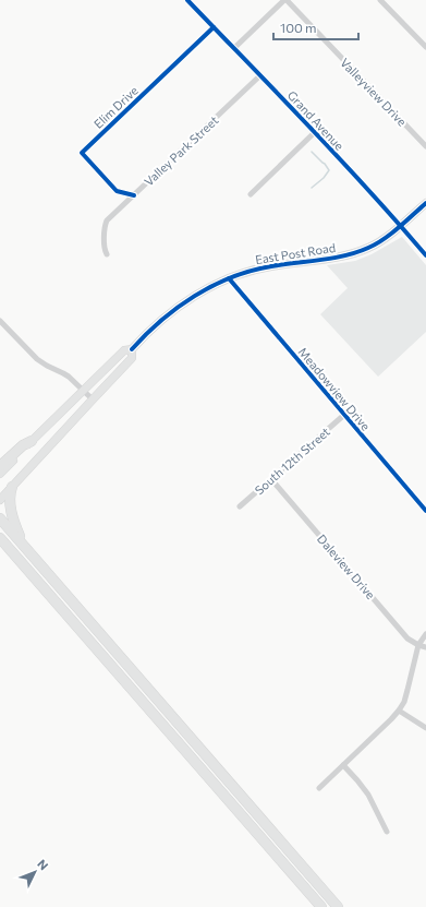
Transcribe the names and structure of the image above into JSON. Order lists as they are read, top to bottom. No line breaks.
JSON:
{"streets":{"main road":["East Post Road"],"street":["Valleyview Drive","Elim Drive","Grand Avenue","Valley Park Street","Meadowview Drive","South 12th Street","Daleview Drive"]},"crossings":[["Elim Drive","Grand Avenue"],["Elim Drive","Valley Park Street"],["Grand Avenue","Valley Park Street"],["Grand Avenue","East Post Road"],["East Post Road","Meadowview Drive"],["Meadowview Drive","South 12th Street"],["South 12th Street","Daleview Drive"]],"scale_bar":"100 m","north":"top right"}
